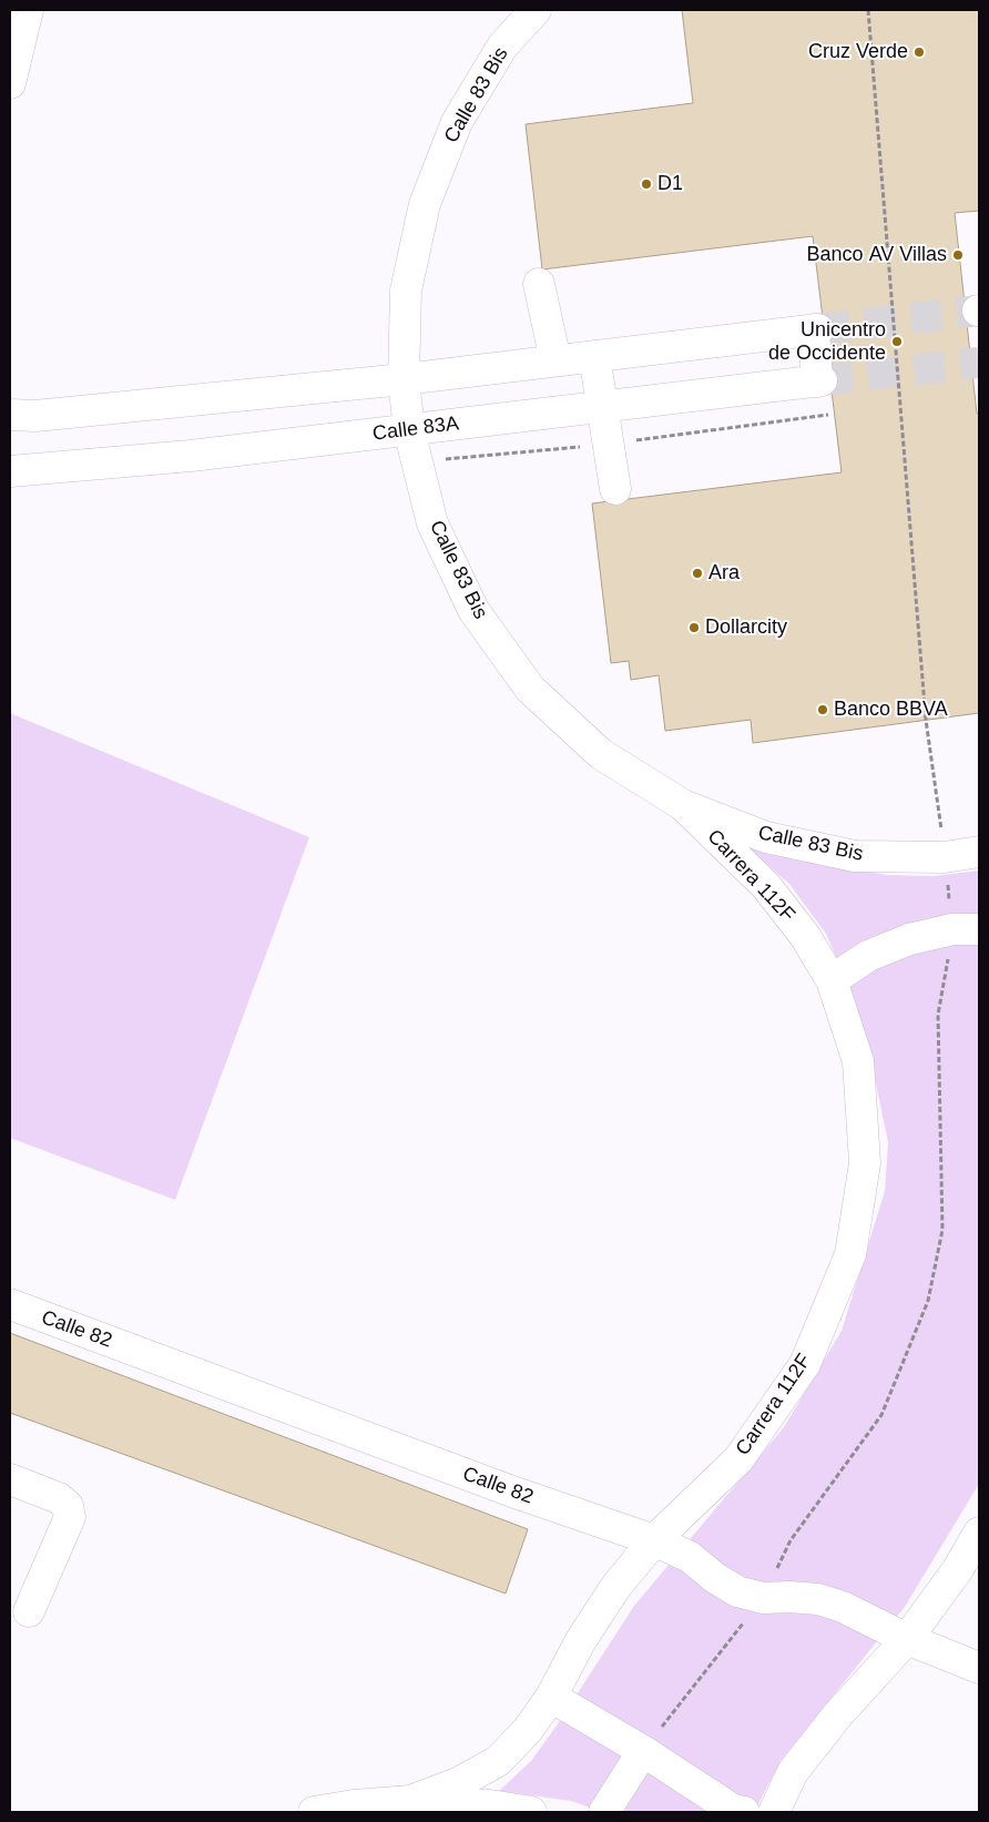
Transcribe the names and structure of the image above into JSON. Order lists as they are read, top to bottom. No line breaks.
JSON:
{"streets":{"street":["Calle 83 Bis","Calle 83A","Carrera 112F","Calle 82"]},"crossings":[["Calle 83 Bis","Calle 83A"],["Calle 83 Bis","Carrera 112F"],["Carrera 112F","Calle 82"]],"places":["Cruz Verde","D1","Banco AV Villas","Unicentro de Occidente","Ara","Dollarcity","Banco BBVA"]}
